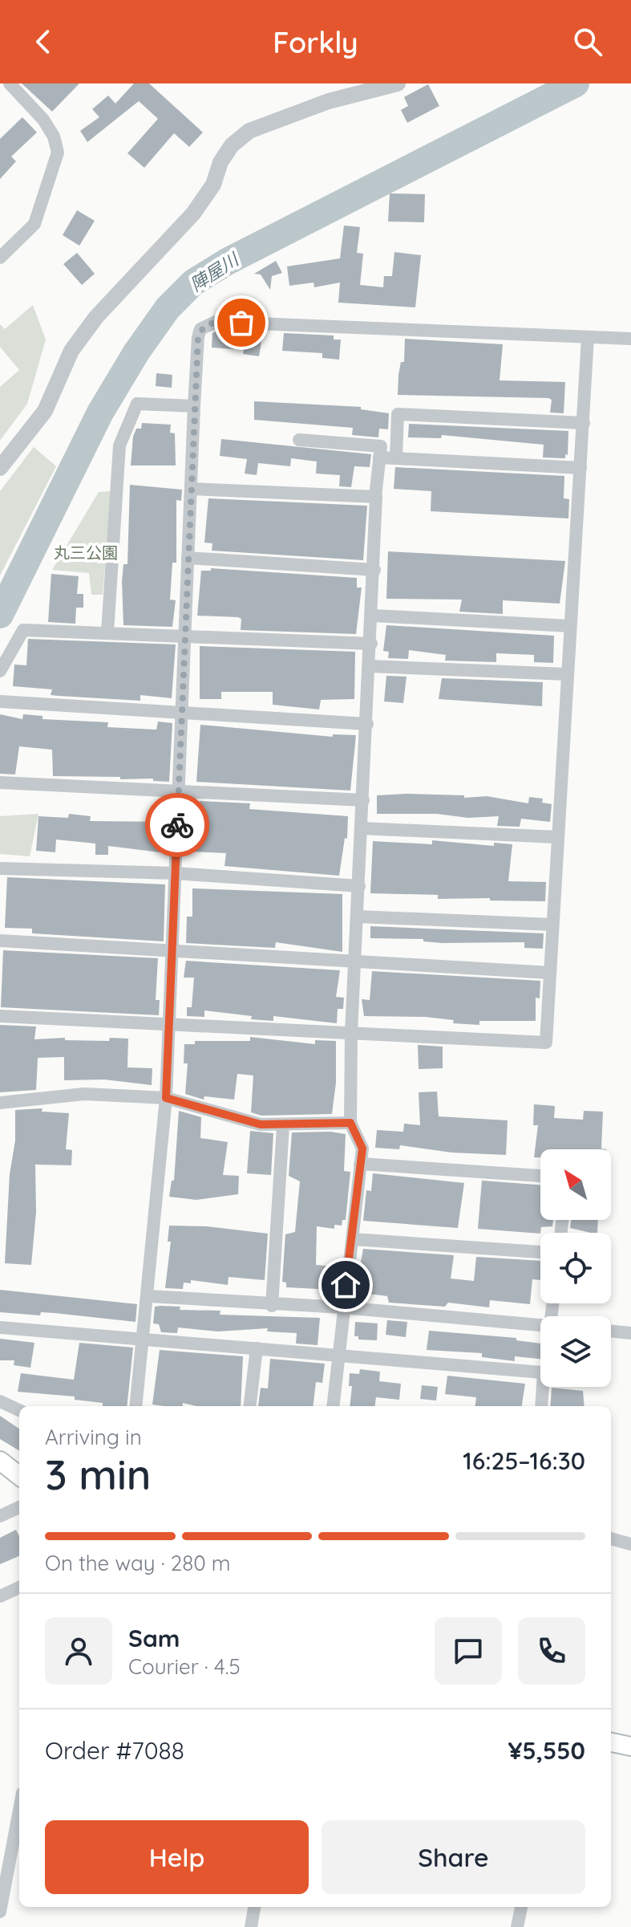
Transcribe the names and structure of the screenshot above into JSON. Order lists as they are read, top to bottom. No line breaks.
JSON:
{"water":["陣屋川"],"parks":["丸三公園"],"north":"top left","page":{"header":"Forkly","heading":["3 min","Arriving in","16:25–16:30"],"panel":["Sam","Courier · 4.5","Order #7088","¥5,550"],"bar":"On the way · 280 m","buttons":["Help","Share"]}}
